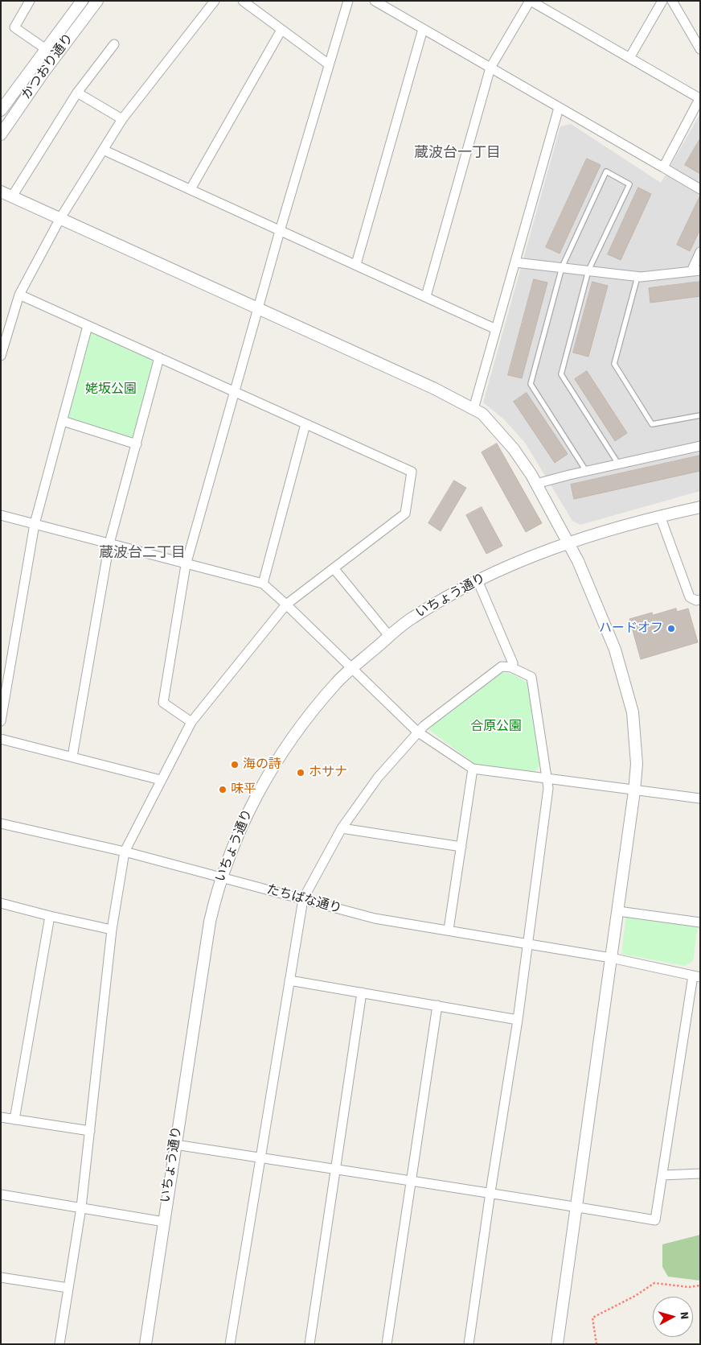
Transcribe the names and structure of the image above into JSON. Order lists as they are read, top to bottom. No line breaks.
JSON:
{"streets":{"street":["かつおり通り","いちょう通り","たちばな通り"]},"crossings":[["いちょう通り","たちばな通り"]],"districts":["蔵波台一丁目","蔵波台二丁目"],"parks":["姥坂公園","合原公園"],"places":["ハードオフ","海の詩","ホサナ","味平"],"north":"right"}
